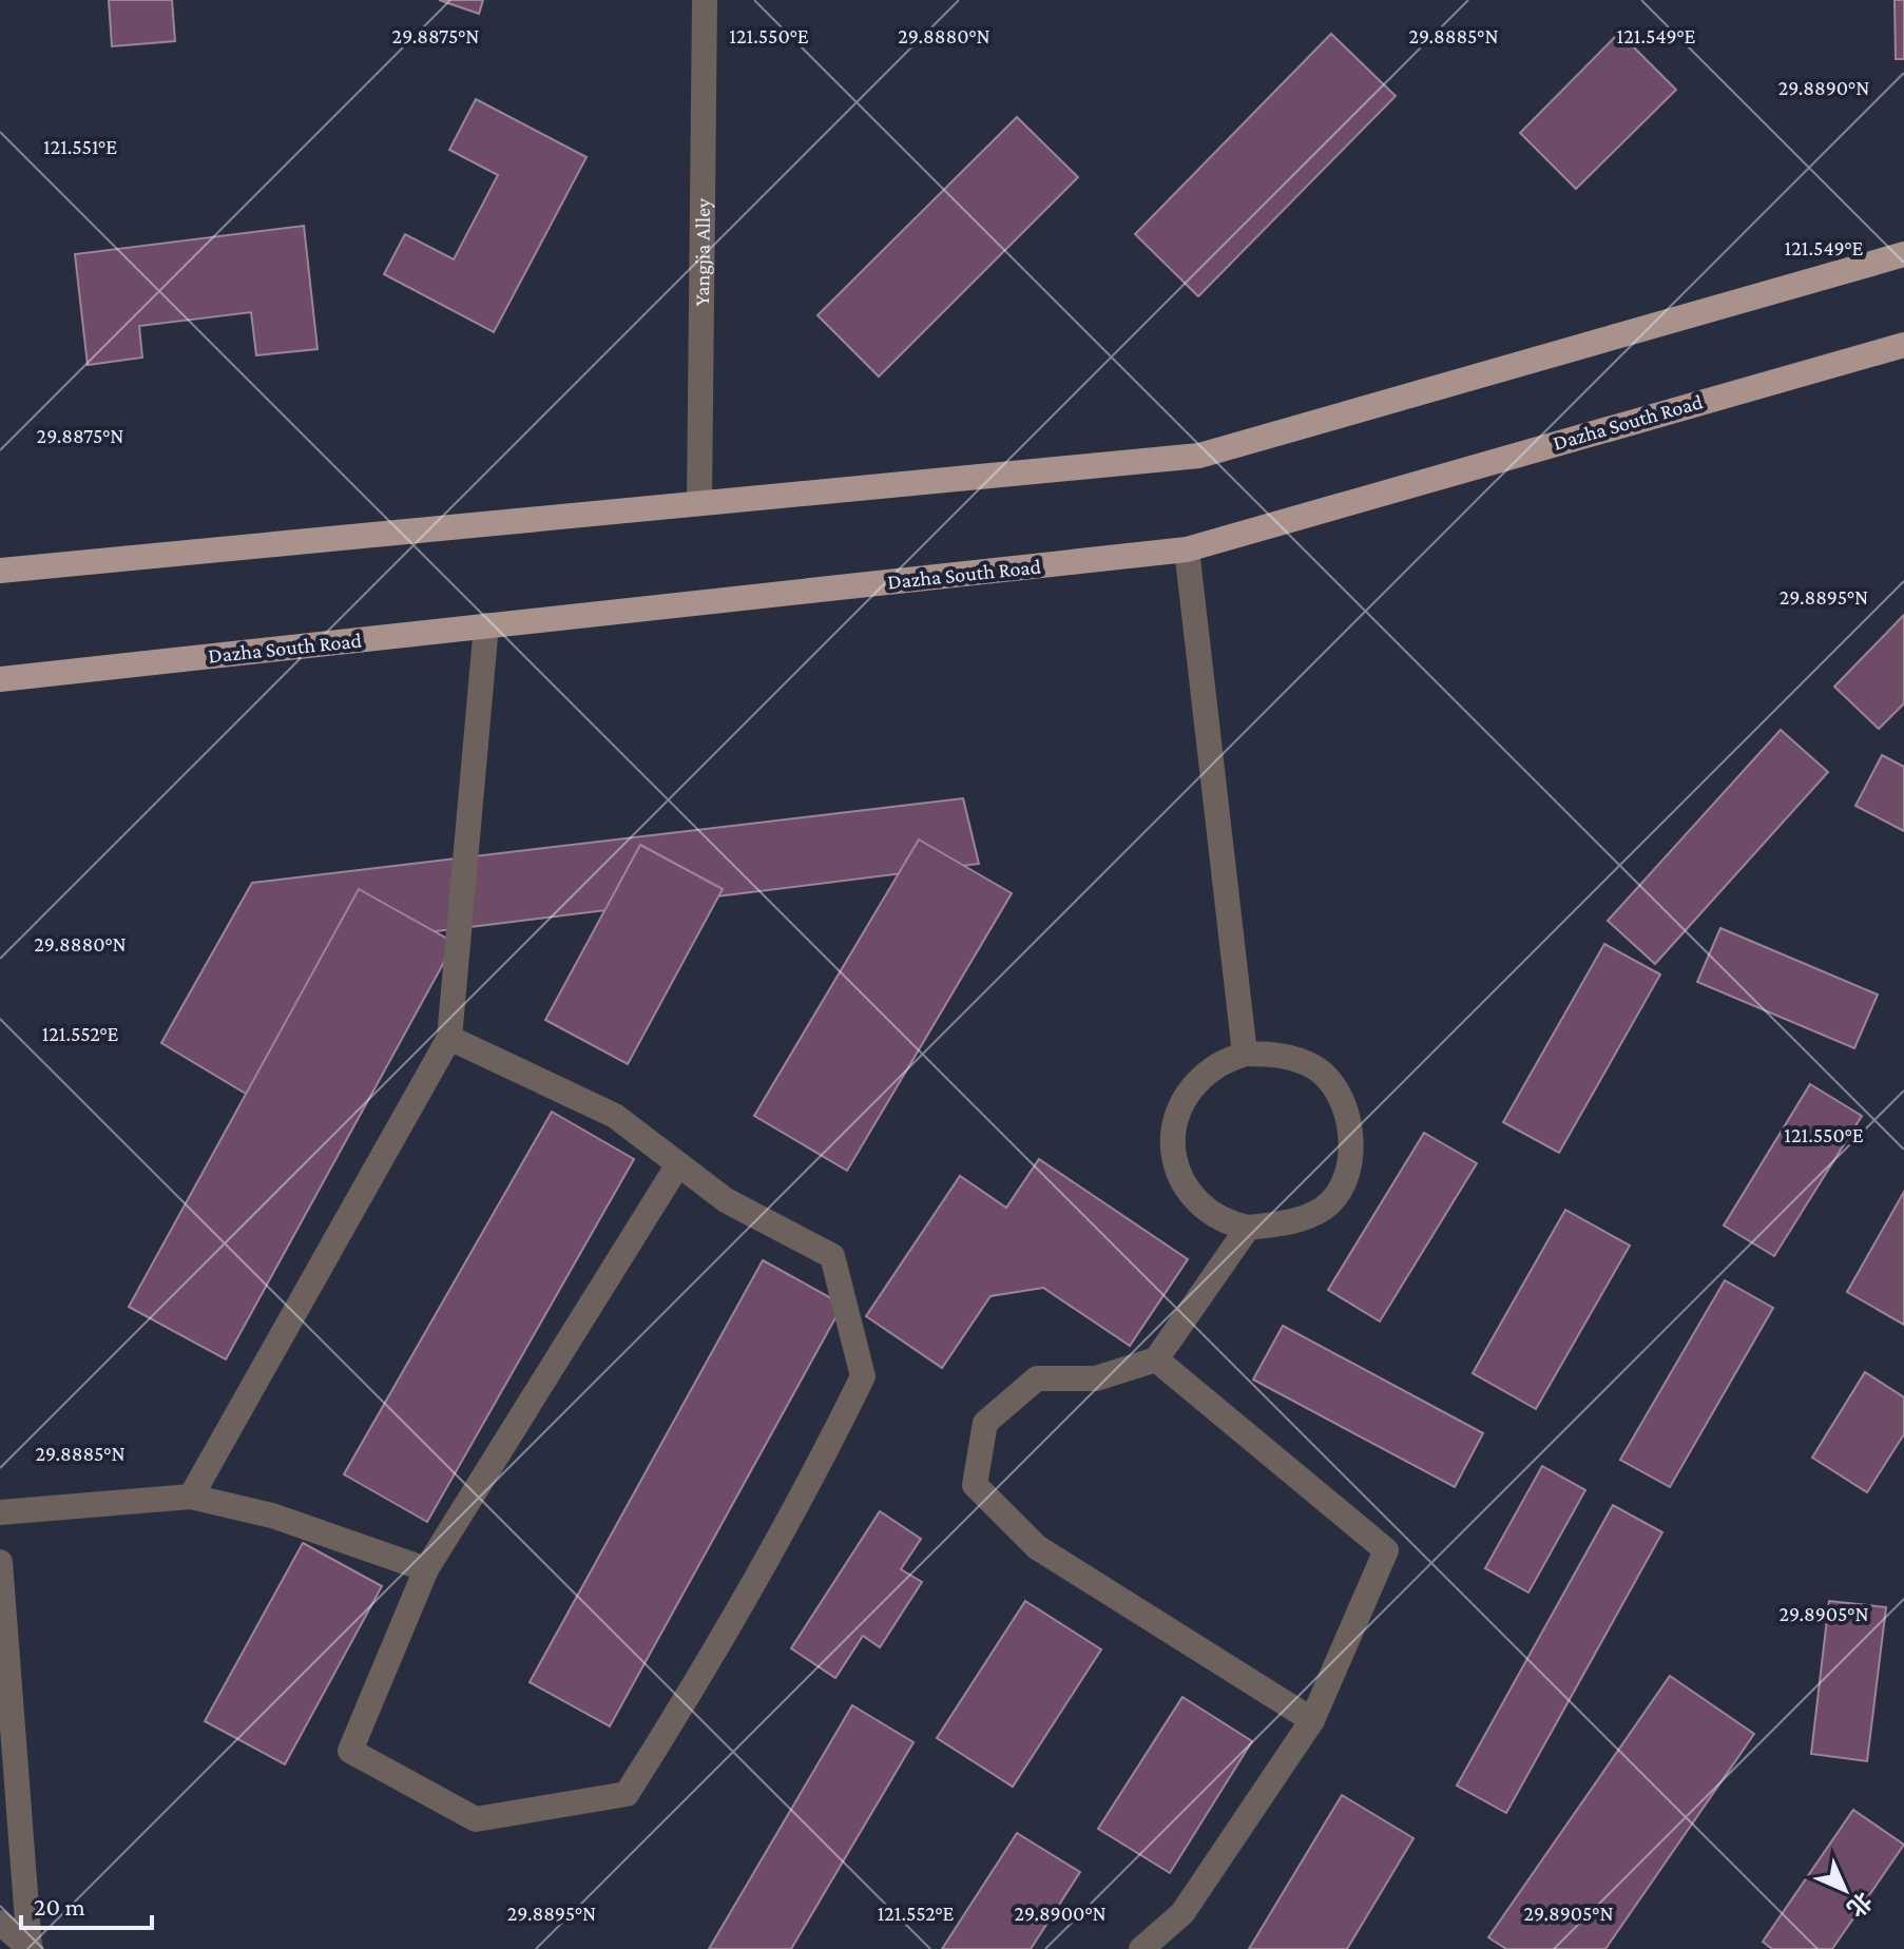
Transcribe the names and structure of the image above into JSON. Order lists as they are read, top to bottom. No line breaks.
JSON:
{"streets":{"main road":["Dazha South Road"],"street":["Yangjia Alley"]},"scale_bar":"20 m","north":"bottom right","coordinates":["29.8875°N","121.550°E","29.8880°N","29.8885°N","121.549°E","29.8890°N","121.551°E","29.8895°N","121.552°E","29.8905°N","29.8900°N"]}
